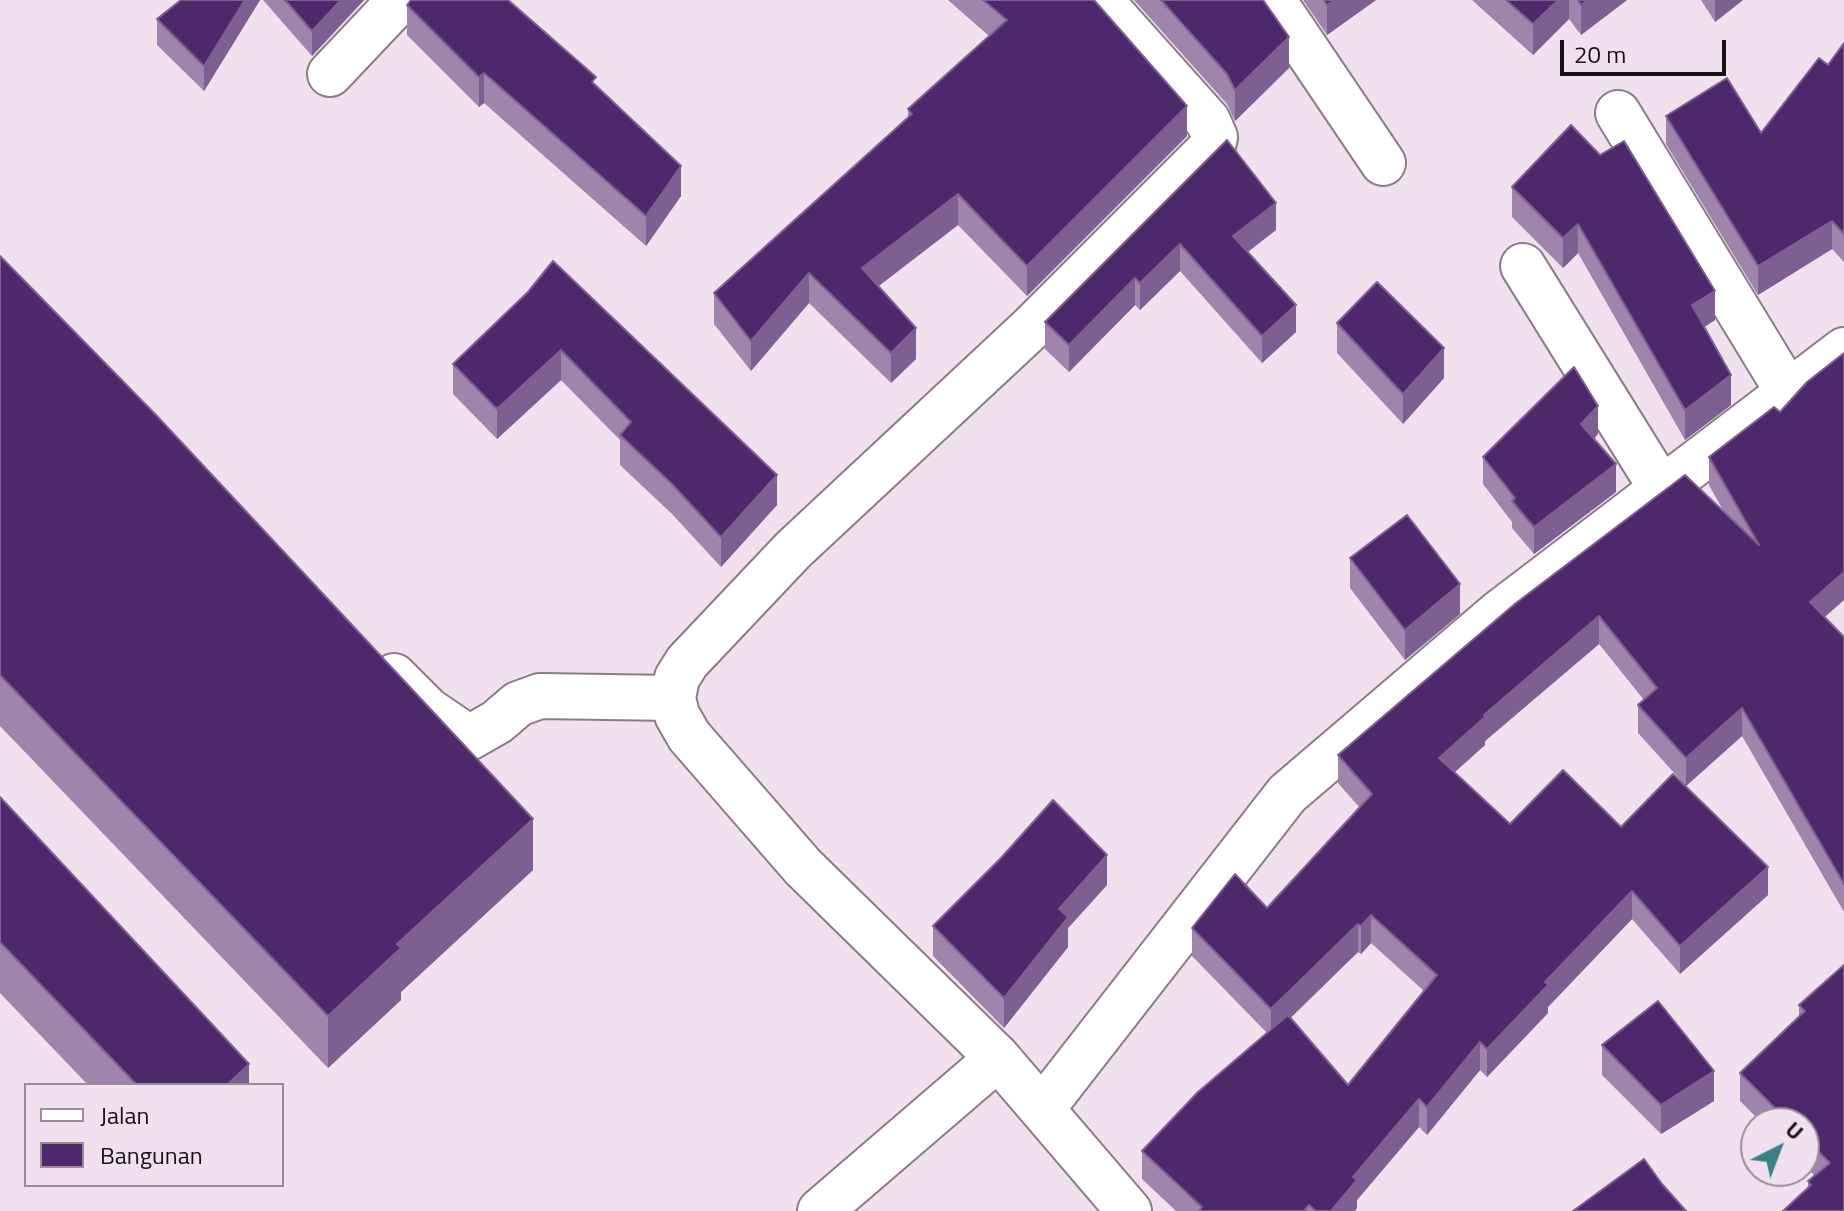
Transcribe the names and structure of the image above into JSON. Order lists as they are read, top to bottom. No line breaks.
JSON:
{"legend":["Jalan","Bangunan"],"scale_bar":"20 m","north":"top right"}
